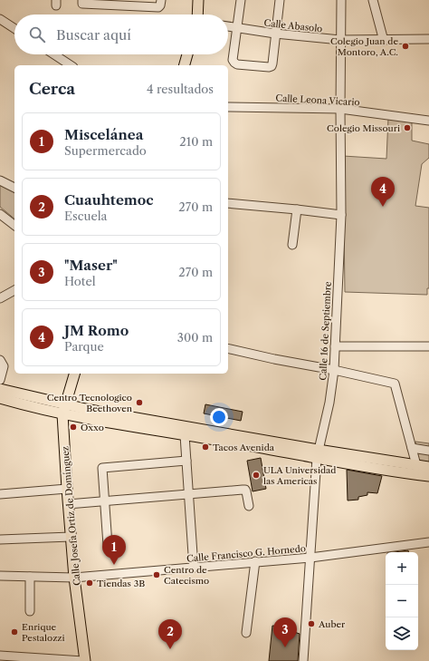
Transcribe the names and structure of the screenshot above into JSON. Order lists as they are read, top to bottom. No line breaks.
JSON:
{"streets":{"main road":["Calle Josefa Ortiz de Domínguez"],"street":["Calle Abasolo","Calle Leona Vicario","Calle 16 de Septiembre","Calle Francisco G. Hornedo"]},"crossings":[["Calle Abasolo","Calle 16 de Septiembre"],["Calle Leona Vicario","Calle 16 de Septiembre"],["Calle 16 de Septiembre","Calle Francisco G. Hornedo"],["Calle Josefa Ortiz de Domínguez","Calle Francisco G. Hornedo"]],"places":["Colegio Juan de Montoro, A.C.","Colegio Missouri","Centro Tecnologico Beethoven","Oxxo","Tacos Avenida","ULA Universidad las Americas","Centro de Catecismo","Tiendas 3B","Auber","Enrique Pestalozzi"],"page":{"search":"Buscar aquí","heading":["Cerca","4 resultados"],"list":[{"mark":"1","name":"Miscelánea","note":"Supermercado","value":"210 m"},{"mark":"2","name":"Cuauhtemoc","note":"Escuela","value":"270 m"},{"mark":"3","name":"\"Maser\"","note":"Hotel","value":"270 m"},{"mark":"4","name":"JM Romo","note":"Parque","value":"300 m"}],"pins":["4","1","3","2"],"map_buttons":["+","−"]}}
